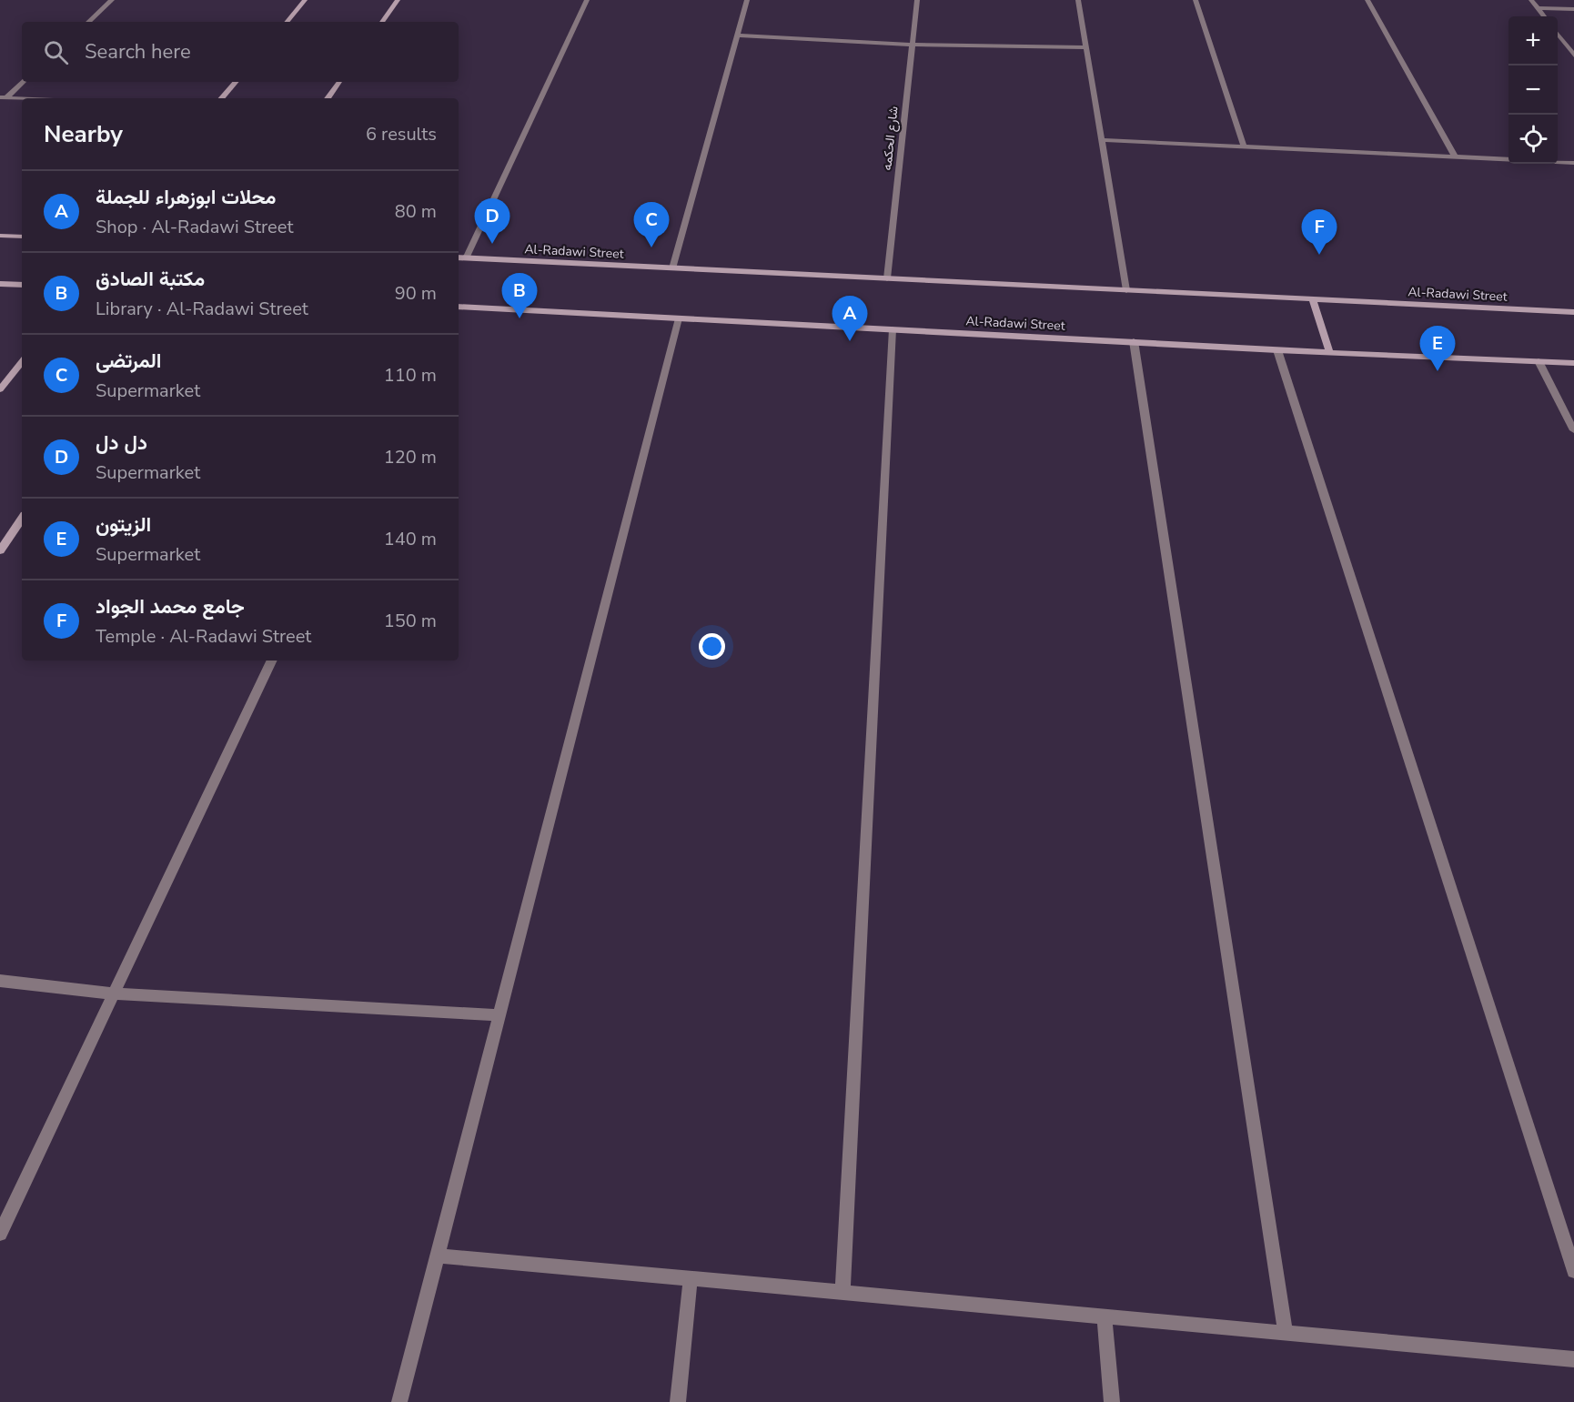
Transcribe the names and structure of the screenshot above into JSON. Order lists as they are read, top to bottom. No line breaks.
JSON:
{"streets":{"street":["شارع الحكمه","Al-Radawi Street"]},"crossings":[["شارع الحكمه","Al-Radawi Street"]],"page":{"map_buttons":["+","−"],"search":"Search here","heading":["Nearby","6 results"],"list":[{"mark":"A","name":"محلات ابوزهراء للجملة","note":"Shop · Al-Radawi Street","value":"80 m"},{"mark":"B","name":"مكتبة الصادق","note":"Library · Al-Radawi Street","value":"90 m"},{"mark":"C","name":"المرتضى","note":"Supermarket","value":"110 m"},{"mark":"D","name":"دل دل","note":"Supermarket","value":"120 m"},{"mark":"E","name":"الزيتون","note":"Supermarket","value":"140 m"},{"mark":"F","name":"جامع محمد الجواد","note":"Temple · Al-Radawi Street","value":"150 m"}],"pins":["D","C","F","B","A","E"]}}
